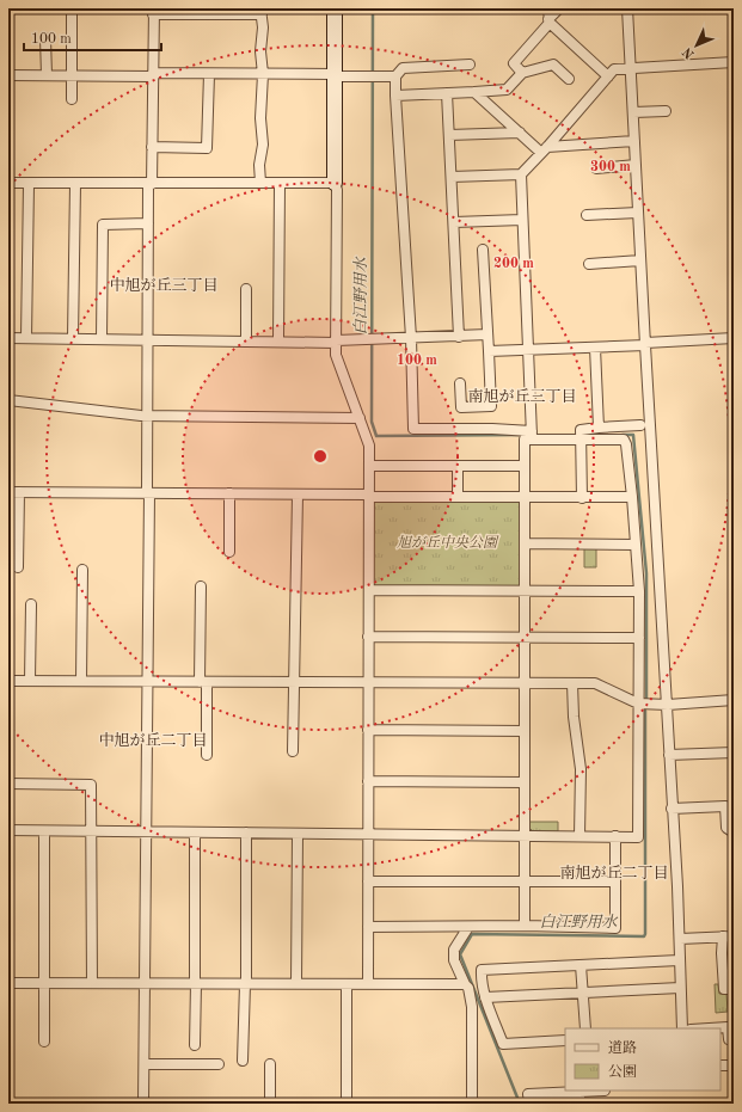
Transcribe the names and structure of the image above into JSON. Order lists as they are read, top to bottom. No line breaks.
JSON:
{"districts":["中旭が丘三丁目","南旭が丘三丁目","中旭が丘二丁目","南旭が丘二丁目"],"water":["白江野用水"],"parks":["旭が丘中央公園"],"legend":["道路","公園"],"scale_bar":"100 m","north":"bottom left","rings":["300 m","200 m","100 m"]}
